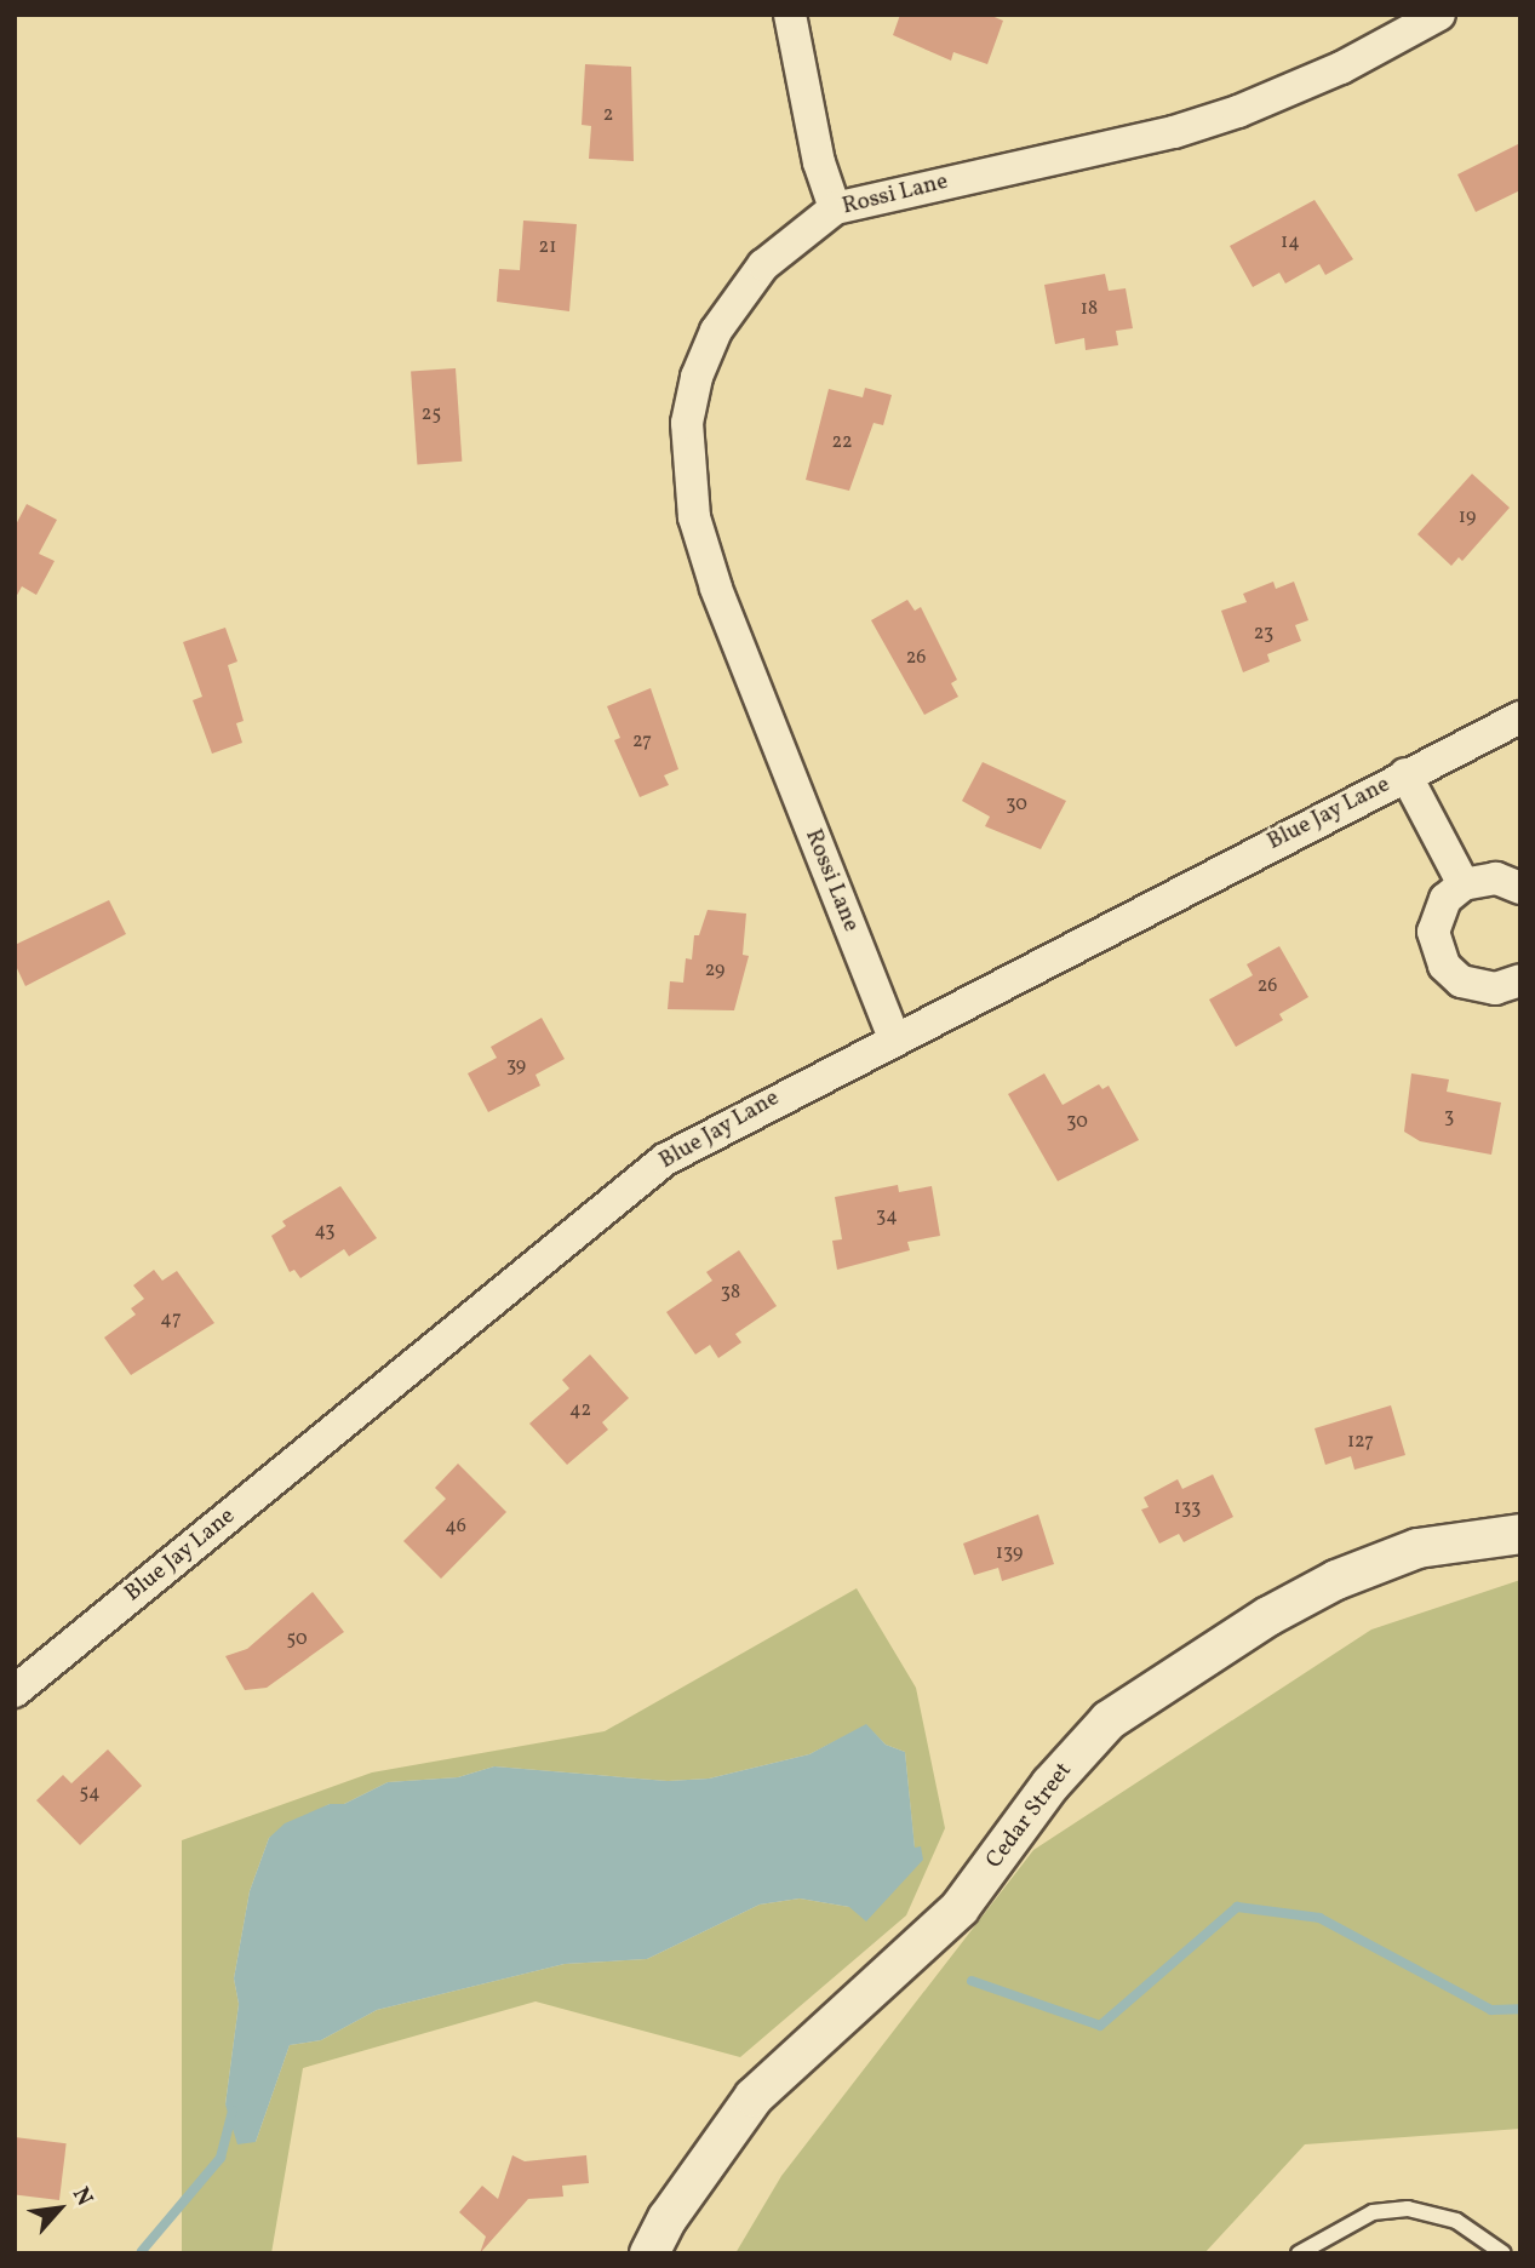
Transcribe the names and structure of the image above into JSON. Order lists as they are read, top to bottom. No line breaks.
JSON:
{"streets":{"street":["Rossi Lane","Blue Jay Lane","Cedar Street"]},"crossings":[["Rossi Lane","Blue Jay Lane"]],"house_numbers":["2","14","21","18","25","22","19","23","26","27","30","29","26","39","3","30","34","43","38","47","42","127","133","46","139","50","54"],"north":"top right"}
